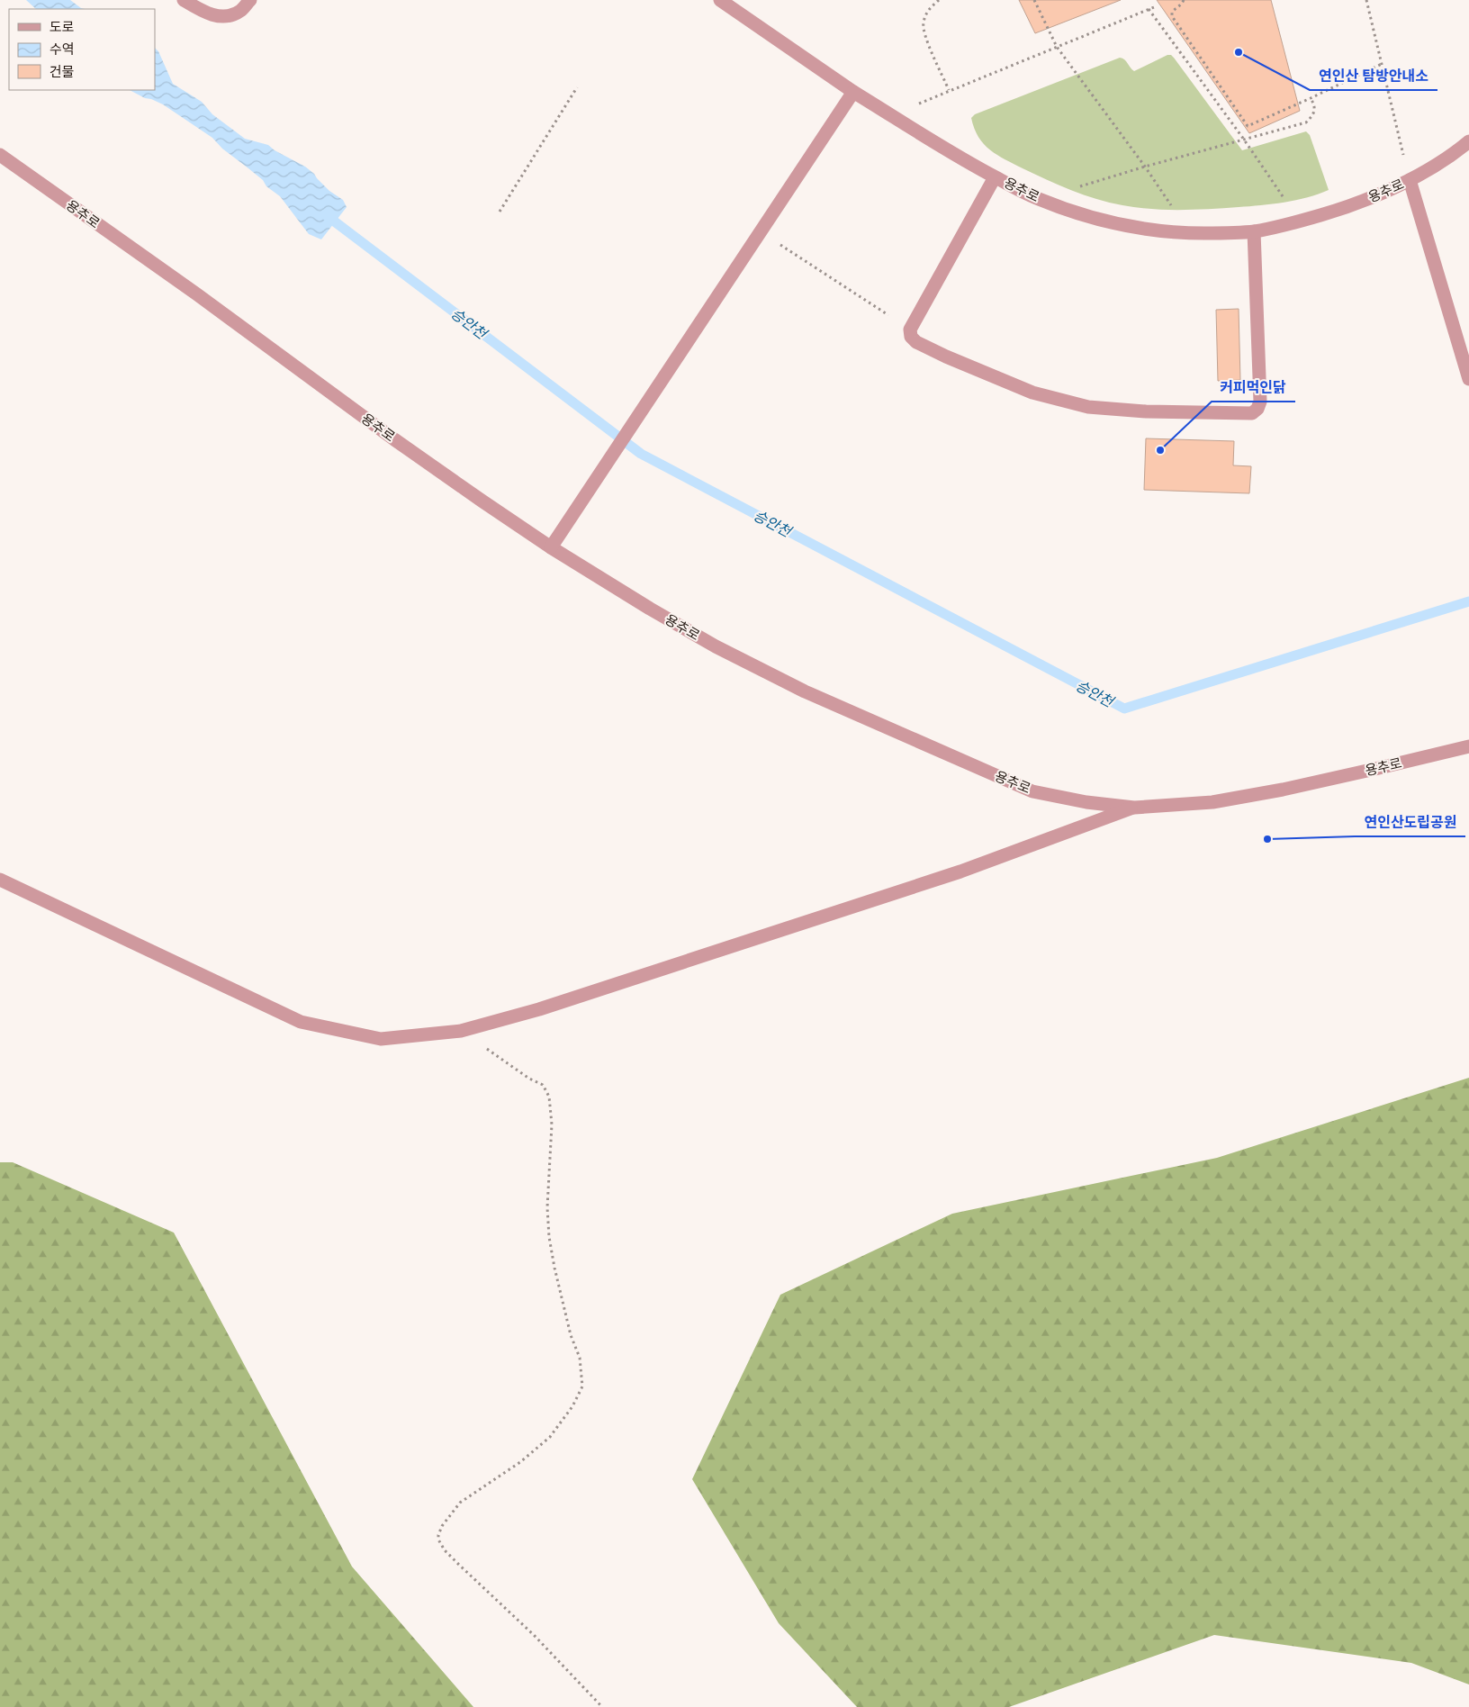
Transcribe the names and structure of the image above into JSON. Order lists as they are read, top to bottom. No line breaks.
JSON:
{"streets":{"street":["용추로"]},"water":["승안천"],"places":["연인산 탐방안내소","커피먹인닭","연인산도립공원"],"legend":["도로","수역","건물"]}
